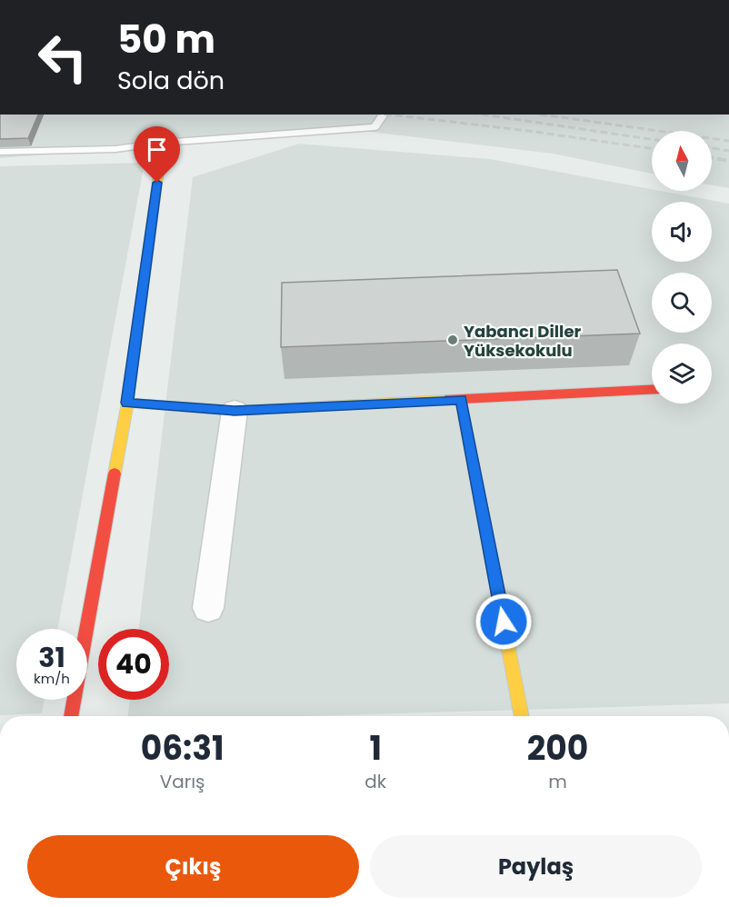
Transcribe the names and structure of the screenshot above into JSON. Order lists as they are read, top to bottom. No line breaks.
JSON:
{"places":["Yabancı Diller Yüksekokulu"],"north":"top","page":{"turn":["50 m","Sola dön"],"speed":"31 km/h","limit":"40","eta":["06:31","Varış","1","dk","200","m"],"buttons":["Çıkış","Paylaş"]}}
